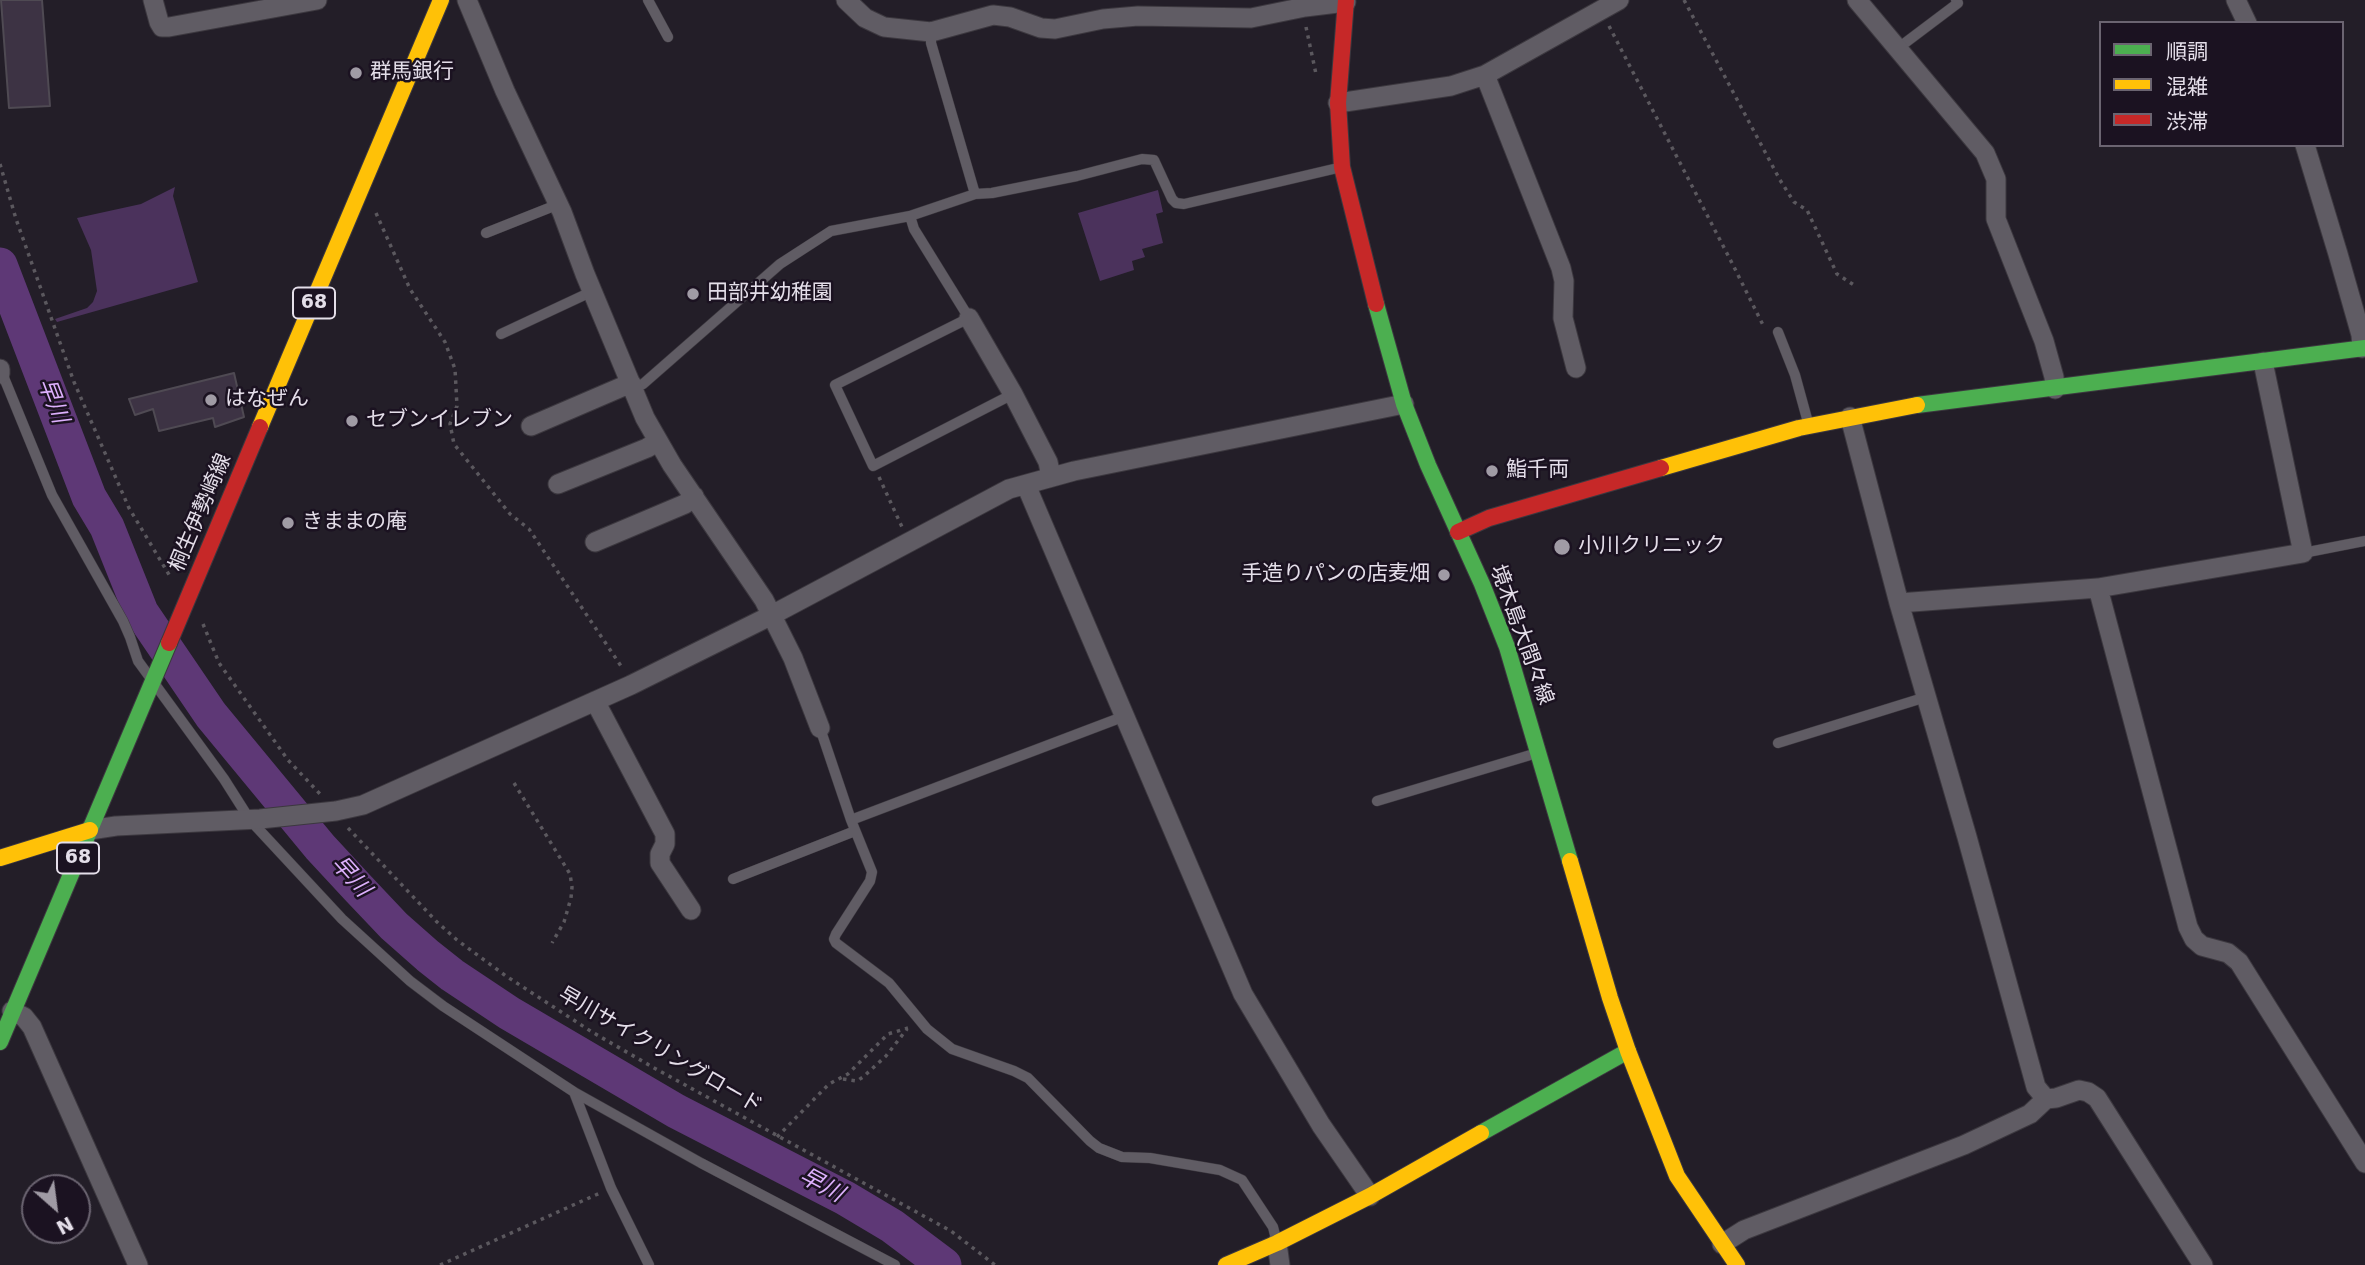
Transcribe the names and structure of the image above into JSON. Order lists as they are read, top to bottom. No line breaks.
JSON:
{"streets":{"main road":["68","桐生伊勢崎線","境木島大間々線"],"path":["早川サイクリングロード"]},"water":["早川"],"places":["群馬銀行","田部井幼稚園","はなぜん","セブンイレブン","鮨千両","きままの庵","小川クリニック","手造りパンの店麦畑"],"legend":["順調","混雑","渋滞"],"north":"bottom right"}
